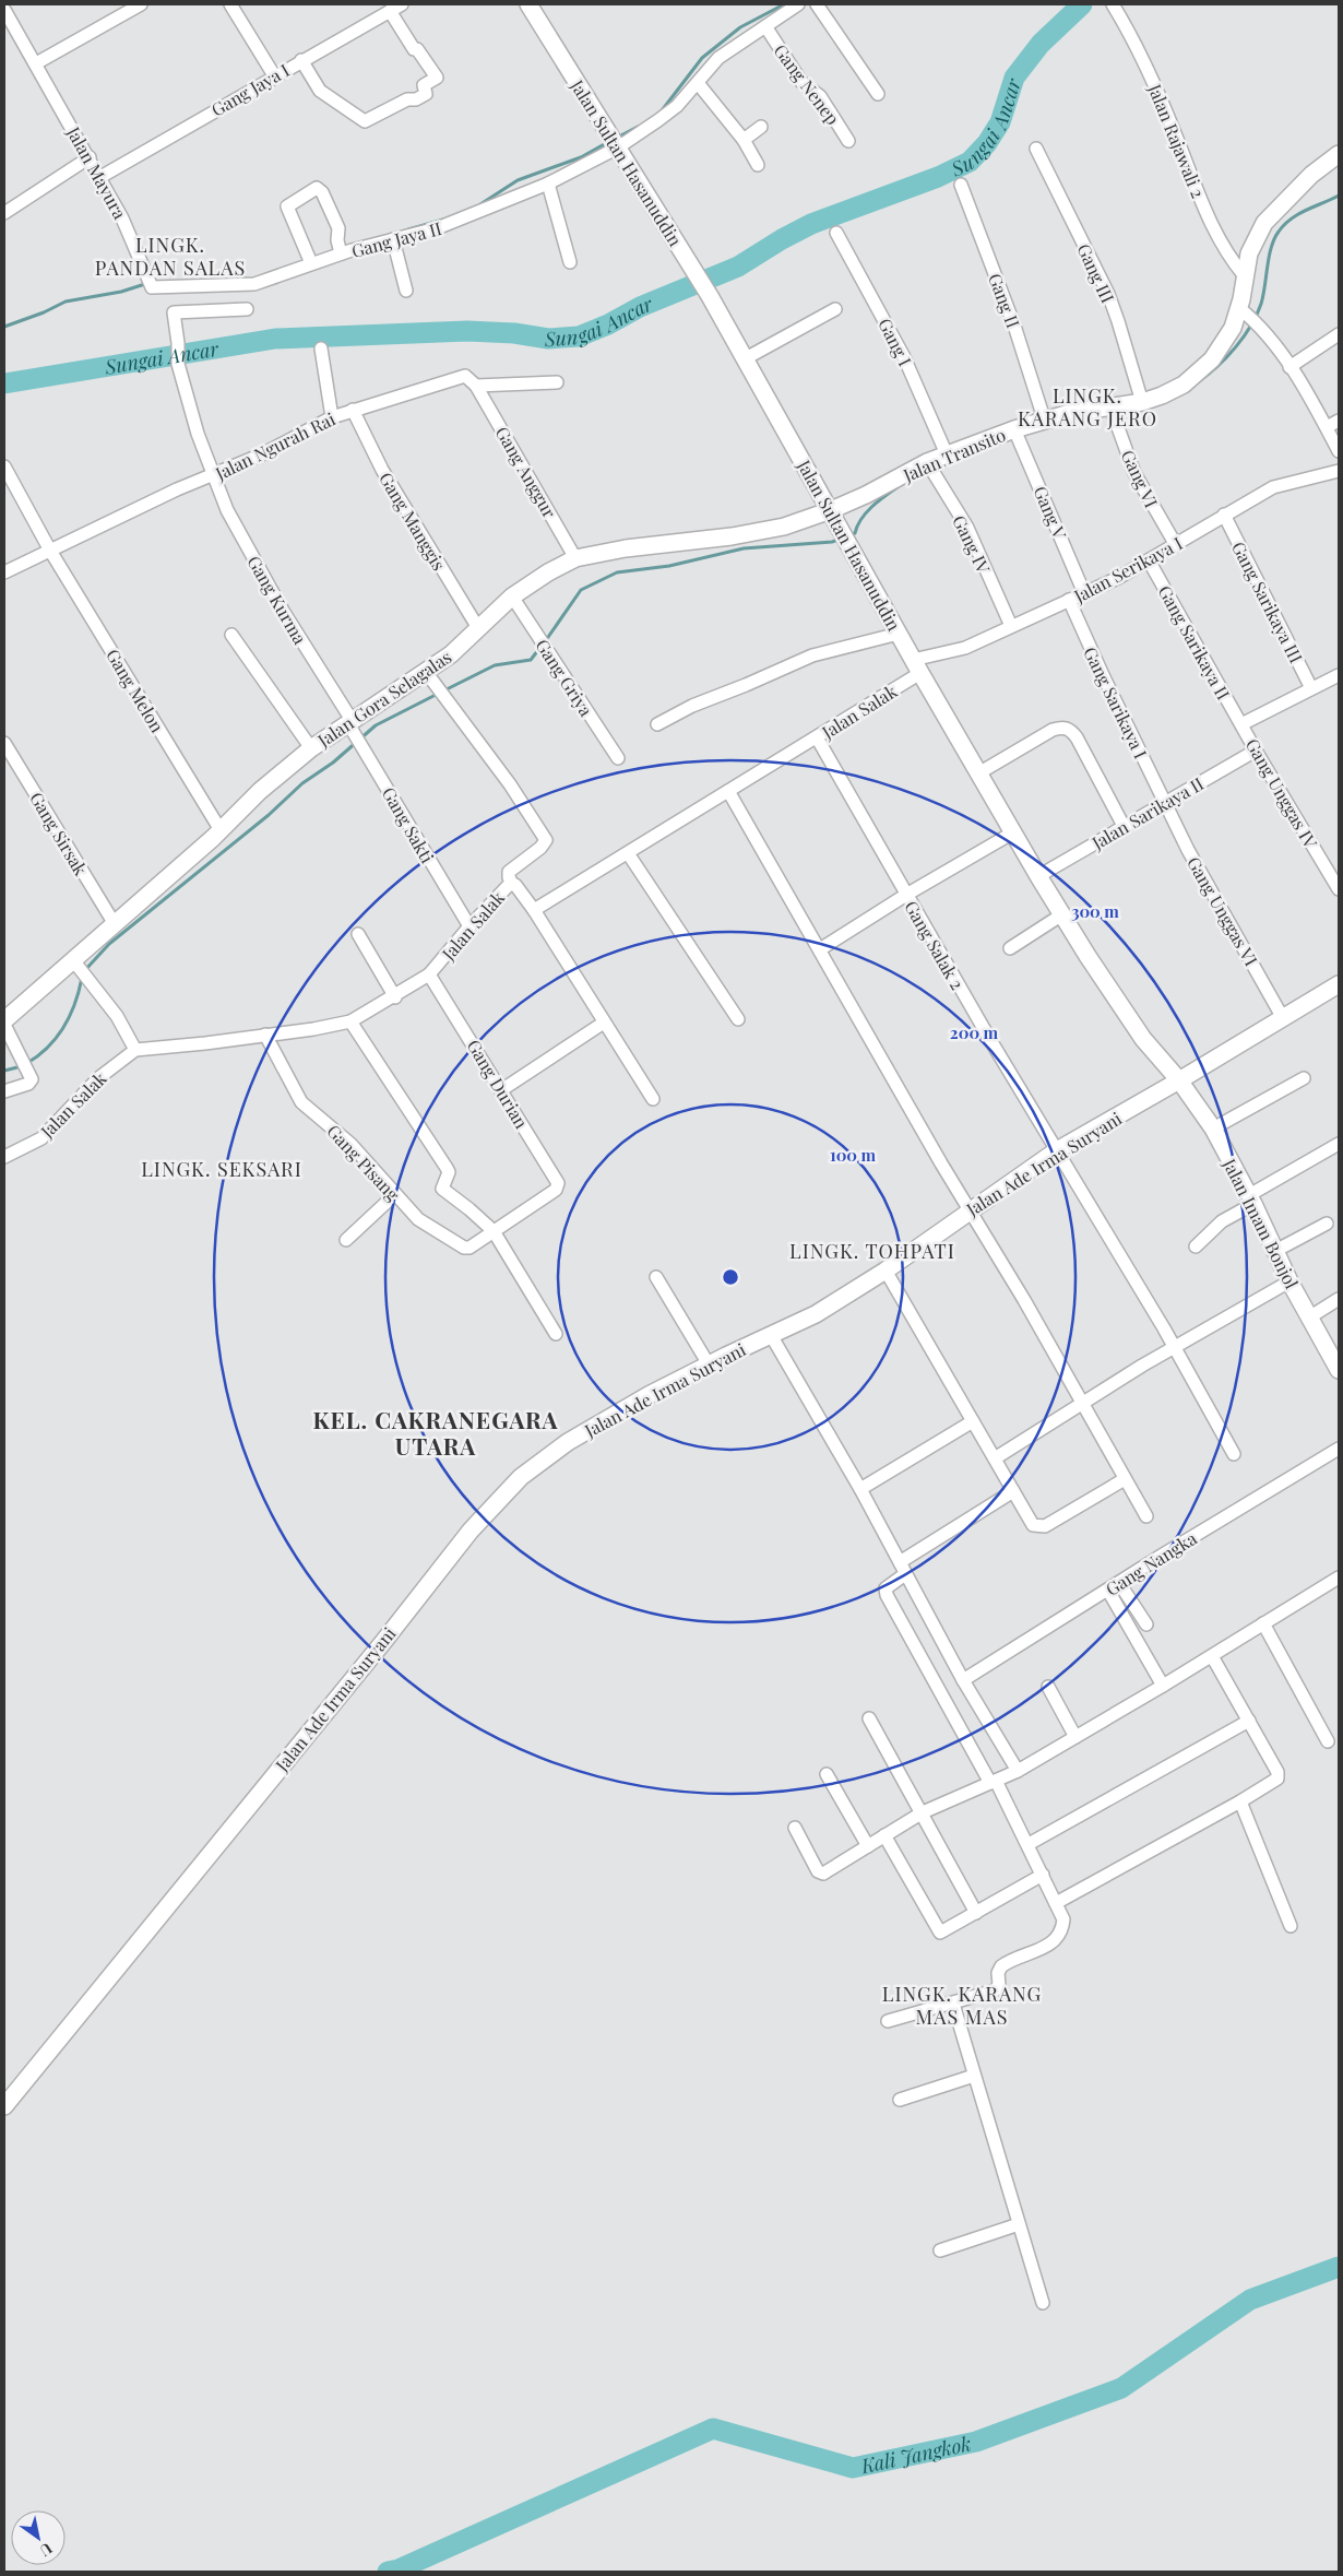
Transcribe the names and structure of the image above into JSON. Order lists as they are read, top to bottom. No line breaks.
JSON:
{"streets":{"street":["Gang Nenep","Gang Jaya I","Jalan Rajawali 2","Jalan Sultan Hasanuddin","Jalan Mayura","Gang Jaya II","Gang III","Gang II","Gang I","Jalan Ngurah Rai","Jalan Transito","Gang Anggur","Gang VI","Gang V","Gang Manggis","Gang IV","Jalan Serikaya I","Gang Kurma","Gang Sarikaya III","Gang Sarikaya II","Gang Griya","Gang Melon","Jalan Gora Selagalas","Gang Sarikaya I","Jalan Salak","Gang Unggas IV","Jalan Sarikaya II","Gang Sakti","Gang Sirsak","Gang Unggas VI","Gang Salak 2","Gang Durian","Gang Pisang","Jalan Ade Irma Suryani","Jalan Imam Bonjol","Gang Nangka"]},"crossings":[["Gang Nenep","Gang Jaya II"],["Gang Jaya I","Jalan Mayura"],["Jalan Rajawali 2","Jalan Transito"],["Jalan Sultan Hasanuddin","Gang Jaya II"],["Jalan Sultan Hasanuddin","Jalan Transito"],["Jalan Sultan Hasanuddin","Jalan Serikaya I"],["Jalan Sultan Hasanuddin","Jalan Gora Selagalas"],["Jalan Sultan Hasanuddin","Jalan Salak"],["Jalan Sultan Hasanuddin","Jalan Sarikaya II"],["Jalan Sultan Hasanuddin","Jalan Ade Irma Suryani"],["Jalan Sultan Hasanuddin","Jalan Imam Bonjol"],["Jalan Mayura","Gang Jaya II"],["Gang III","Jalan Transito"],["Gang II","Jalan Transito"],["Gang I","Jalan Transito"],["Jalan Ngurah Rai","Gang Anggur"],["Jalan Ngurah Rai","Gang Manggis"],["Jalan Ngurah Rai","Gang Kurma"],["Jalan Ngurah Rai","Gang Melon"],["Jalan Transito","Gang VI"],["Jalan Transito","Gang V"],["Jalan Transito","Gang IV"],["Jalan Transito","Jalan Gora Selagalas"],["Gang Anggur","Jalan Gora Selagalas"],["Gang VI","Jalan Serikaya I"],["Gang V","Jalan Serikaya I"],["Gang Manggis","Jalan Gora Selagalas"],["Gang IV","Jalan Serikaya I"],["Jalan Serikaya I","Gang Sarikaya III"],["Jalan Serikaya I","Gang Sarikaya II"],["Jalan Serikaya I","Gang Sarikaya I"],["Jalan Serikaya I","Jalan Salak"],["Gang Kurma","Jalan Gora Selagalas"],["Gang Kurma","Gang Sakti"],["Gang Sarikaya II","Gang Unggas IV"],["Gang Griya","Jalan Gora Selagalas"],["Gang Melon","Jalan Gora Selagalas"],["Jalan Gora Selagalas","Gang Sakti"],["Jalan Gora Selagalas","Gang Sirsak"],["Gang Sarikaya I","Jalan Sarikaya II"],["Gang Sarikaya I","Gang Unggas VI"],["Jalan Salak","Gang Sakti"],["Jalan Salak","Gang Salak 2"],["Jalan Salak","Gang Durian"],["Jalan Salak","Gang Pisang"],["Gang Unggas IV","Jalan Sarikaya II"],["Jalan Sarikaya II","Gang Unggas VI"],["Gang Unggas VI","Jalan Ade Irma Suryani"],["Gang Salak 2","Jalan Ade Irma Suryani"],["Gang Durian","Gang Pisang"],["Jalan Ade Irma Suryani","Jalan Imam Bonjol"]],"districts":["LINGK. PANDAN SALAS","LINGK. KARANG JERO","LINGK. SEKSARI","LINGK. TOHPATI","KEL. CAKRANEGARA UTARA","LINGK. KARANG MAS MAS"],"water":["Sungai Ancar","Kali Jangkok"],"north":"bottom right","rings":["300 m","200 m","100 m"]}
